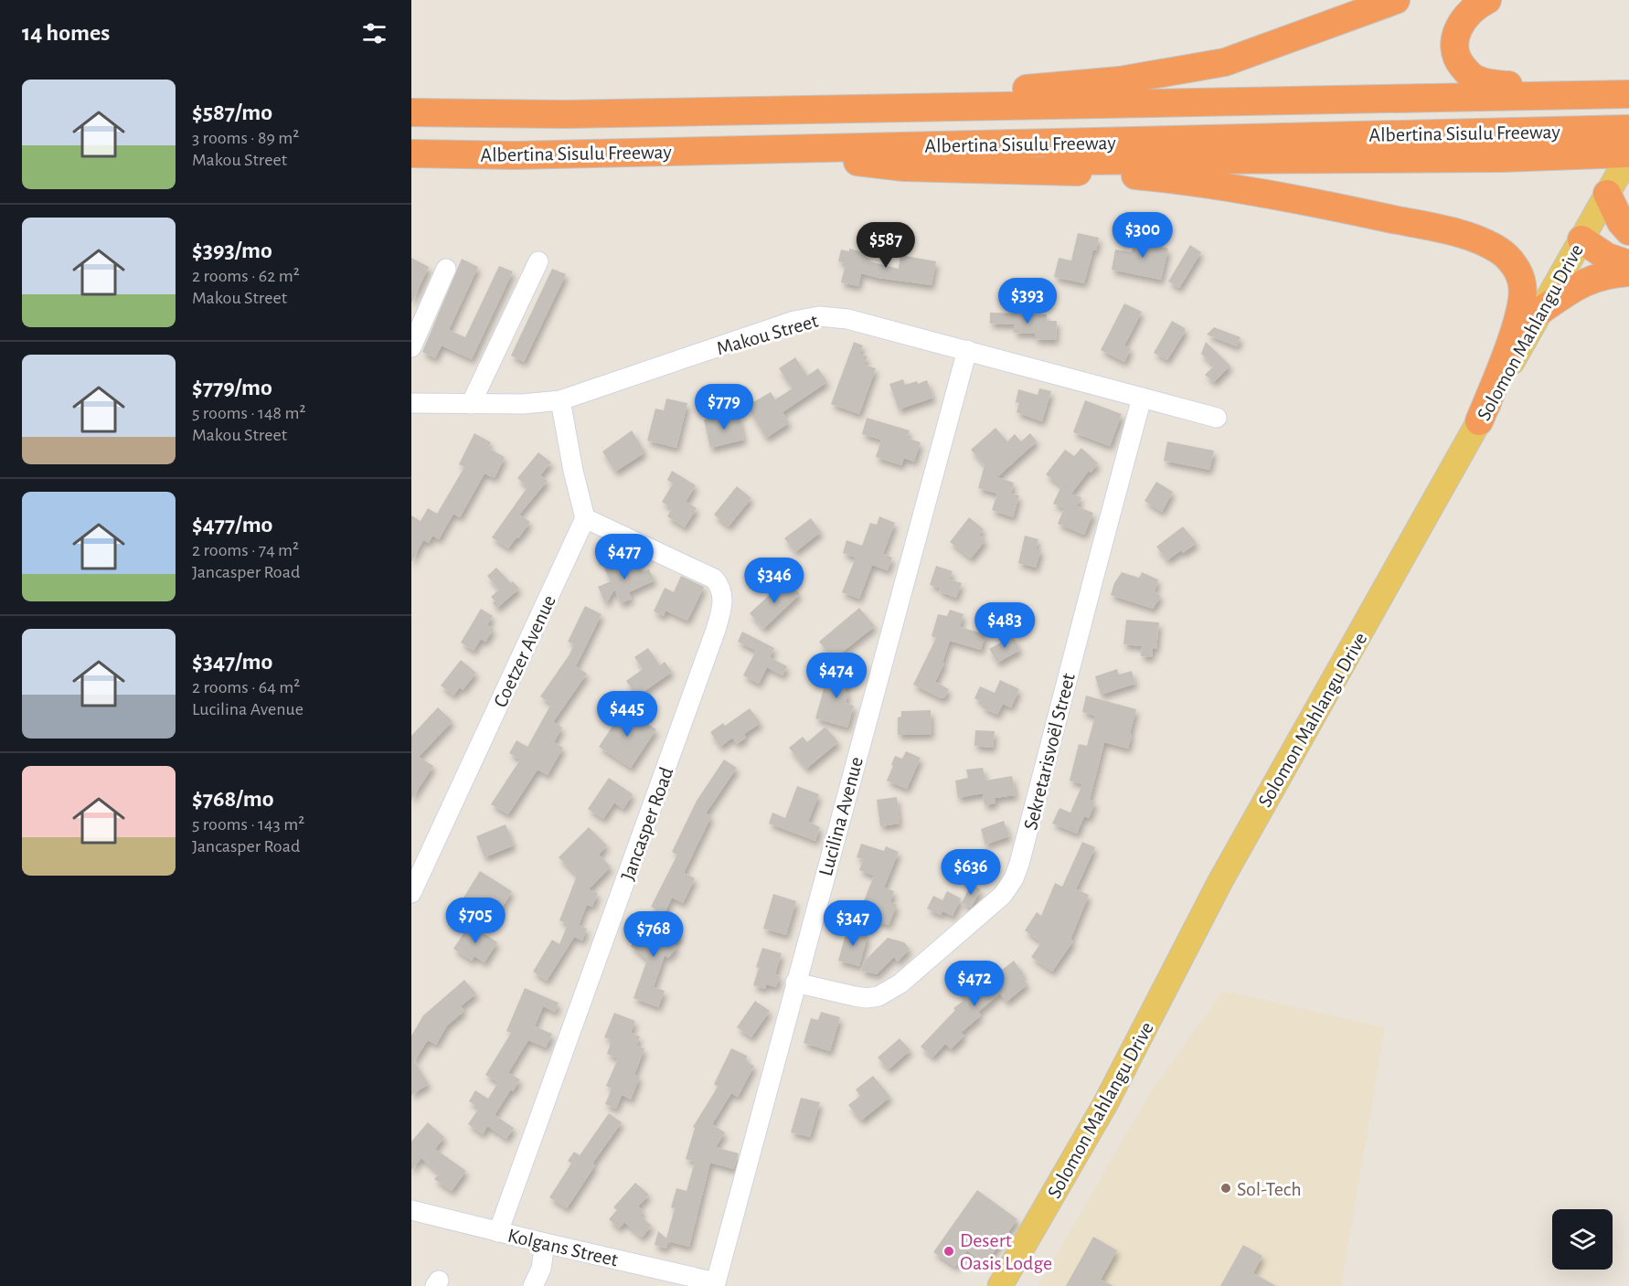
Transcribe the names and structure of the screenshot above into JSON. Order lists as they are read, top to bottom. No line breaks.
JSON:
{"streets":{"highway":["Albertina Sisulu Freeway"],"main road":["Solomon Mahlangu Drive"],"street":["Makou Street","Coetzer Avenue","Sekretarisvoël Street","Lucilina Avenue","Jancasper Road","Kolgans Street"]},"crossings":[["Makou Street","Sekretarisvoël Street"],["Makou Street","Lucilina Avenue"],["Coetzer Avenue","Jancasper Road"],["Sekretarisvoël Street","Lucilina Avenue"],["Lucilina Avenue","Kolgans Street"],["Jancasper Road","Kolgans Street"]],"places":["Sol-Tech","Desert Oasis Lodge"],"page":{"heading":"14 homes","list":[{"name":"$587/mo","note":"3 rooms · 89 m² · Makou Street"},{"name":"$393/mo","note":"2 rooms · 62 m² · Makou Street"},{"name":"$779/mo","note":"5 rooms · 148 m² · Makou Street"},{"name":"$477/mo","note":"2 rooms · 74 m² · Jancasper Road"},{"name":"$347/mo","note":"2 rooms · 64 m² · Lucilina Avenue"},{"name":"$768/mo","note":"5 rooms · 143 m² · Jancasper Road"}],"price":["$300","$587","$393","$779","$477","$346","$483","$474","$445","$636","$705","$347","$768","$472"]}}
